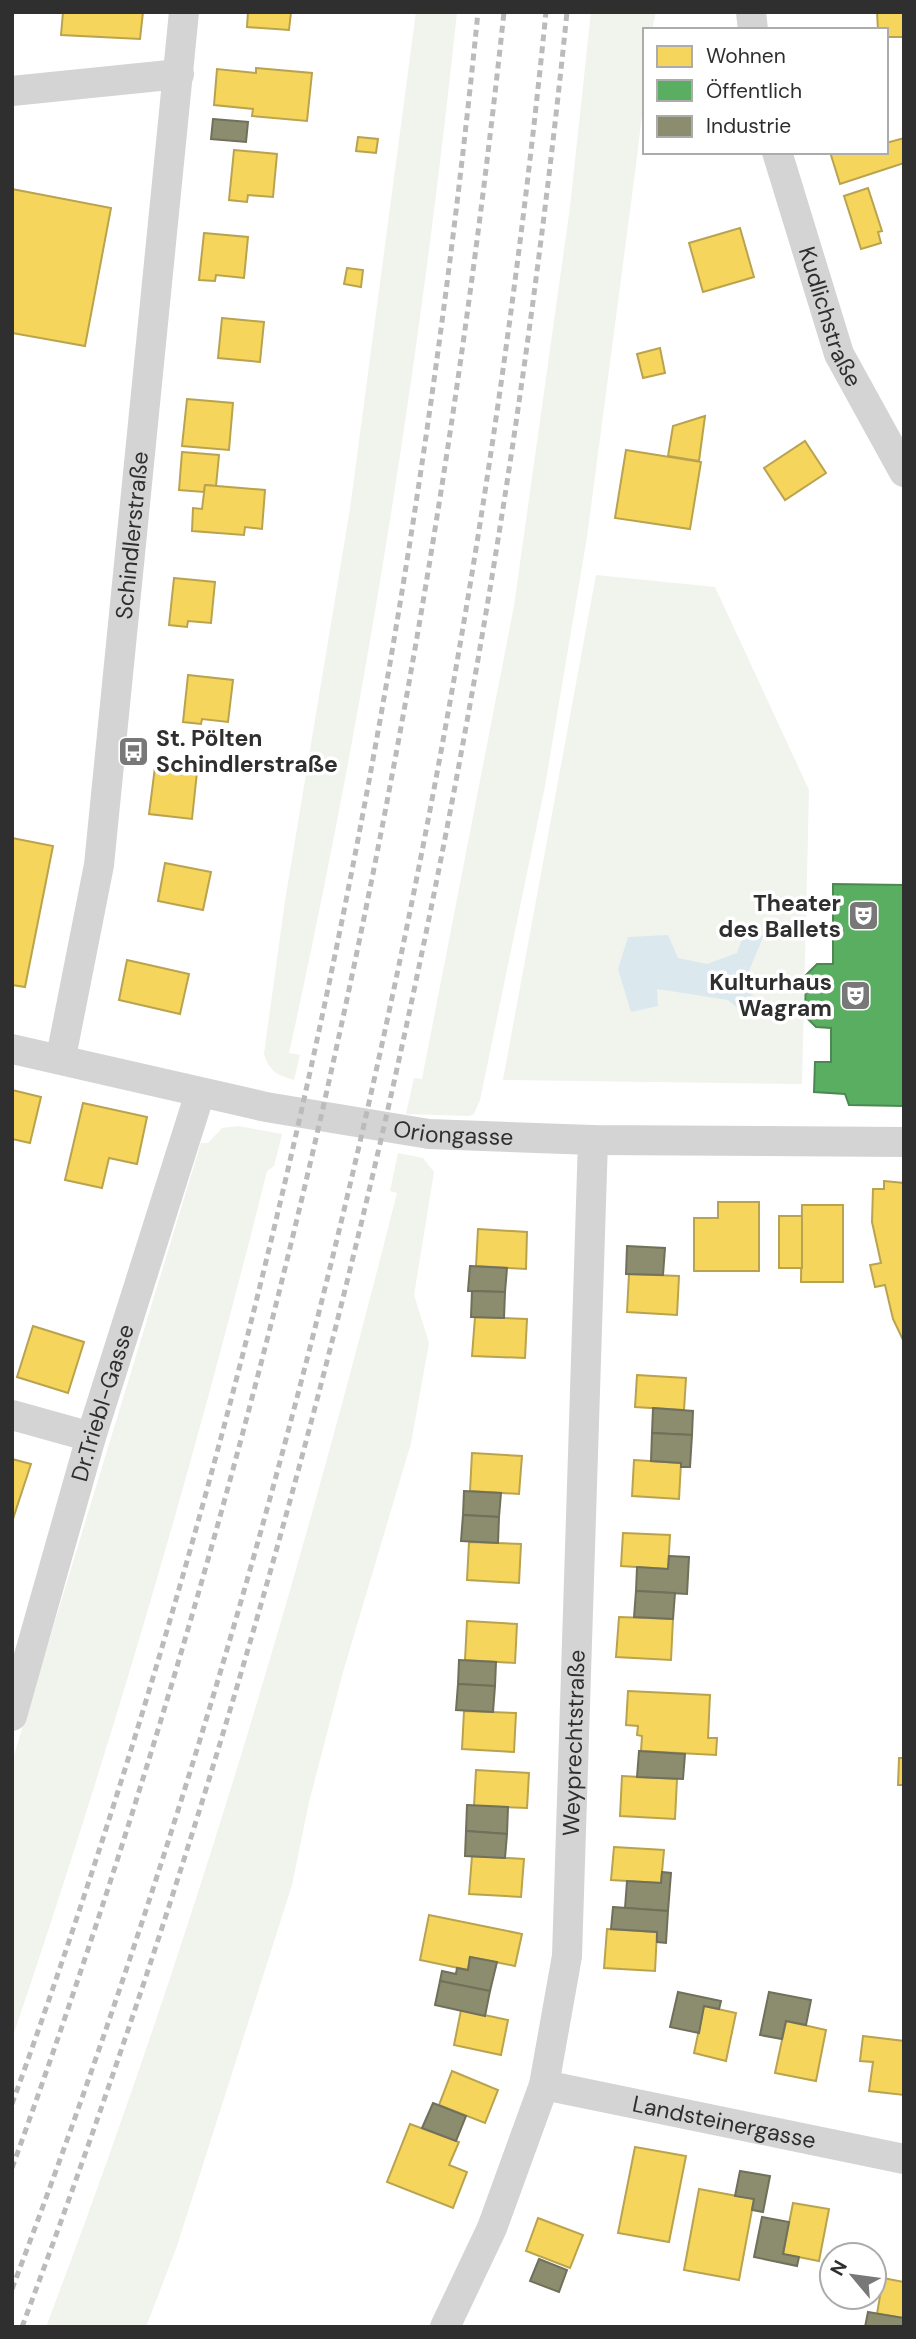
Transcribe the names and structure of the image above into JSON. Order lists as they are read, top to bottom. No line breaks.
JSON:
{"streets":{"street":["Kudlichstraße","Schindlerstraße","Oriongasse","Dr.Triebl-Gasse","Weyprechtstraße","Landsteinergasse"]},"crossings":[["Schindlerstraße","Oriongasse"],["Oriongasse","Dr.Triebl-Gasse"],["Oriongasse","Weyprechtstraße"],["Weyprechtstraße","Landsteinergasse"]],"places":{"bus stop":["St. Pölten Schindlerstraße"],"theatre":["Theater des Ballets","Kulturhaus Wagram"]},"legend":["Wohnen","Öffentlich","Industrie"],"north":"top left"}
